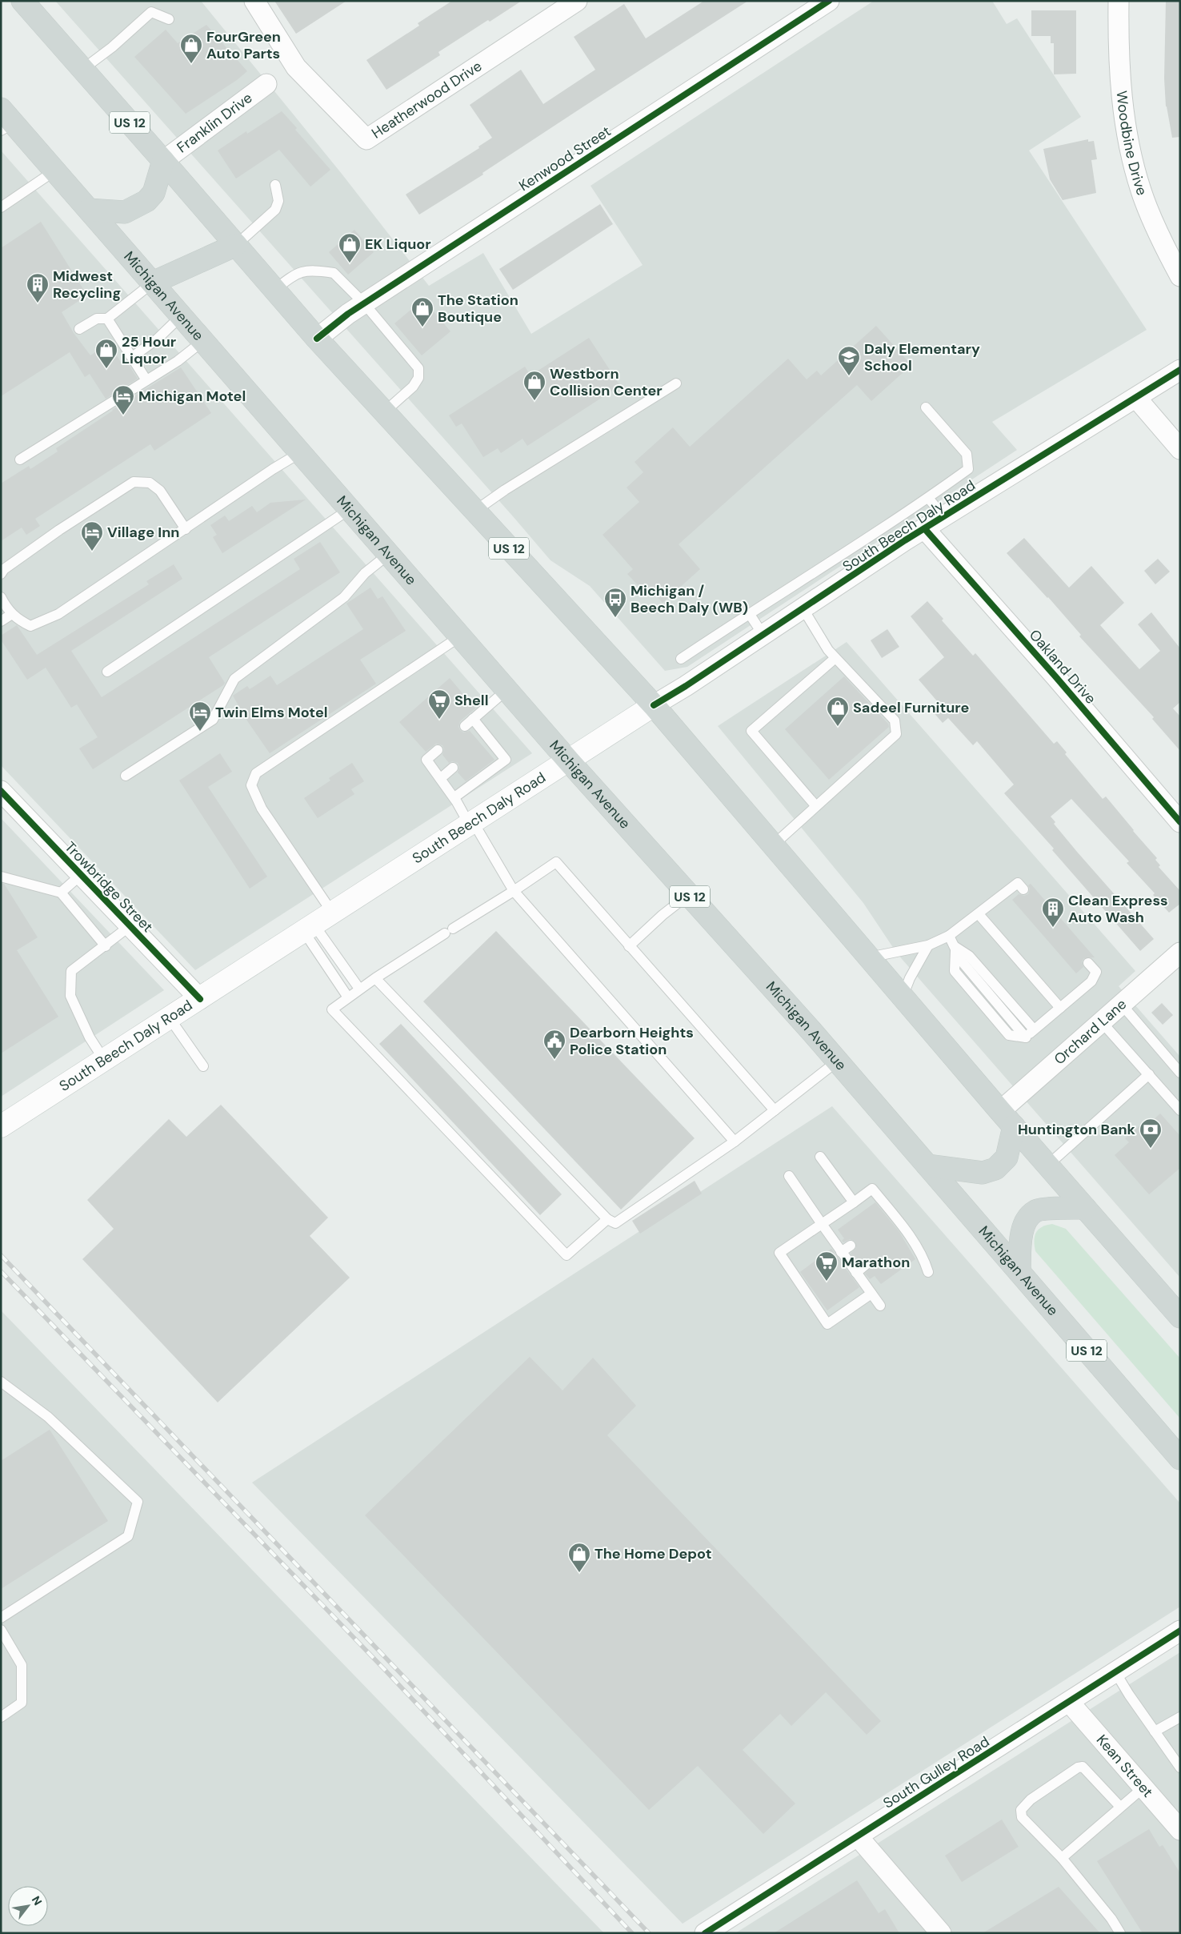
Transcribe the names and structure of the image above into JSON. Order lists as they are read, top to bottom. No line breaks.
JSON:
{"streets":{"main road":["US 12","Michigan Avenue","South Beech Daly Road"],"street":["Heatherwood Drive","Franklin Drive","Woodbine Drive","Kenwood Street","Oakland Drive","Trowbridge Street","Orchard Lane","Kean Street","South Gulley Road"]},"crossings":[["US 12","Franklin Drive"],["US 12","Kenwood Street"],["US 12","South Beech Daly Road"],["US 12","Orchard Lane"],["Michigan Avenue","South Beech Daly Road"],["South Beech Daly Road","Oakland Drive"],["South Beech Daly Road","Trowbridge Street"],["Kean Street","South Gulley Road"]],"places":{"shop":["FourGreen Auto Parts","EK Liquor","The Station Boutique","25 Hour Liquor","Westborn Collision Center","Sadeel Furniture","The Home Depot"],"building":["Midwest Recycling","Clean Express Auto Wash"],"school or university":["Daly Elementary School"],"hotel":["Michigan Motel","Village Inn","Twin Elms Motel"],"bus stop":["Michigan / Beech Daly (WB)"],"supermarket":["Shell","Marathon"],"public building":["Dearborn Heights Police Station"],"bank":["Huntington Bank"]},"north":"top right"}
